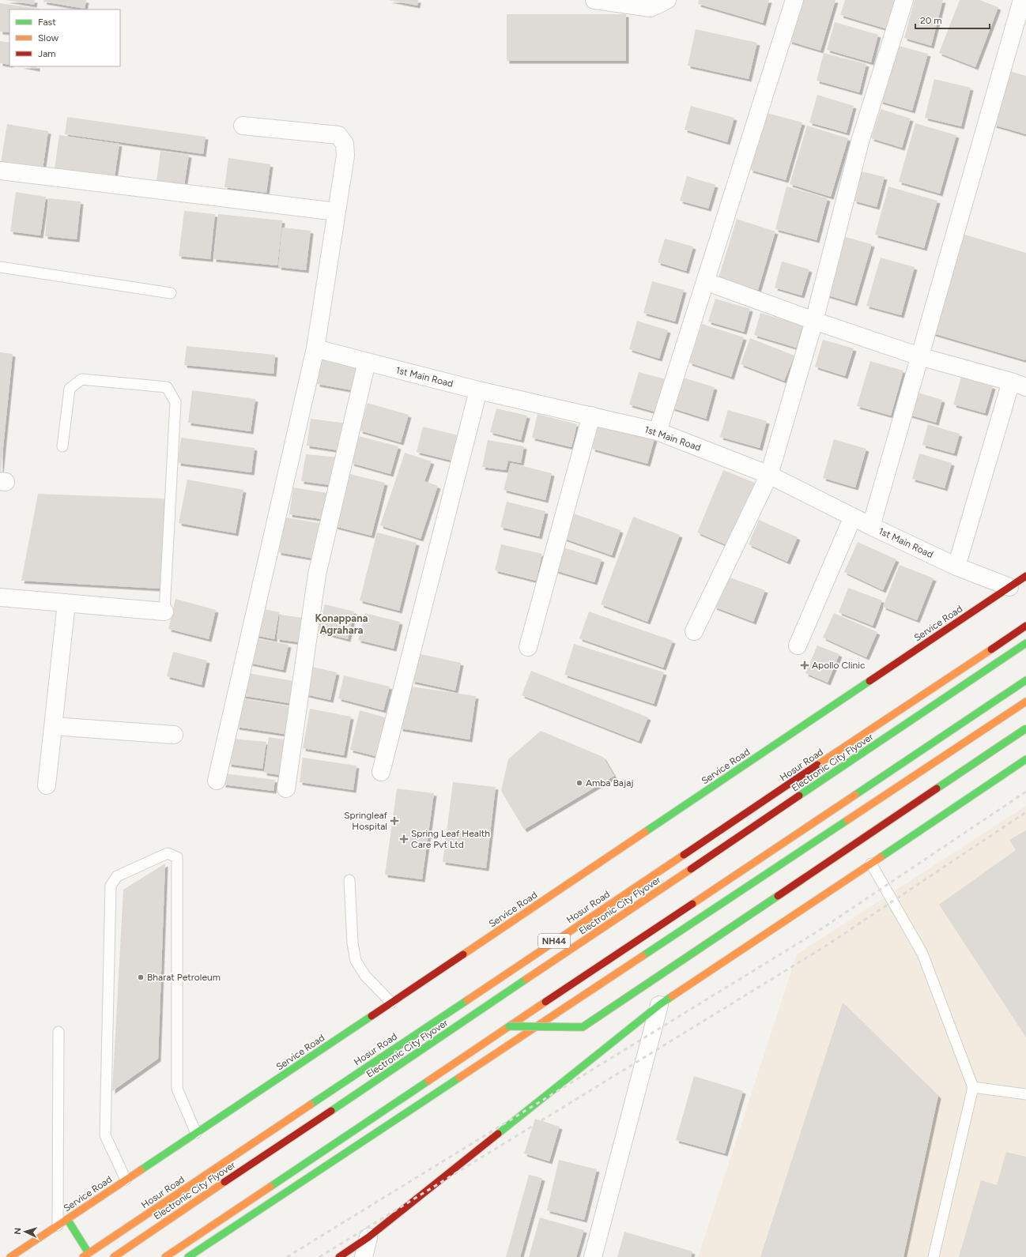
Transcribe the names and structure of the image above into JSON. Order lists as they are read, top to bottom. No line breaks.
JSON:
{"streets":{"main road":["Service Road","Electronic City Flyover","Hosur Road","NH44"],"street":["1st Main Road"]},"crossings":[["1st Main Road","Service Road"]],"districts":["Konappana Agrahara"],"places":{"health":["Apollo Clinic","Springleaf Hospital","Spring Leaf Health Care Pvt Ltd"],"other":["Amba Bajaj","Bharat Petroleum"]},"legend":["Fast","Slow","Jam"],"scale_bar":"20 m","north":"left"}
